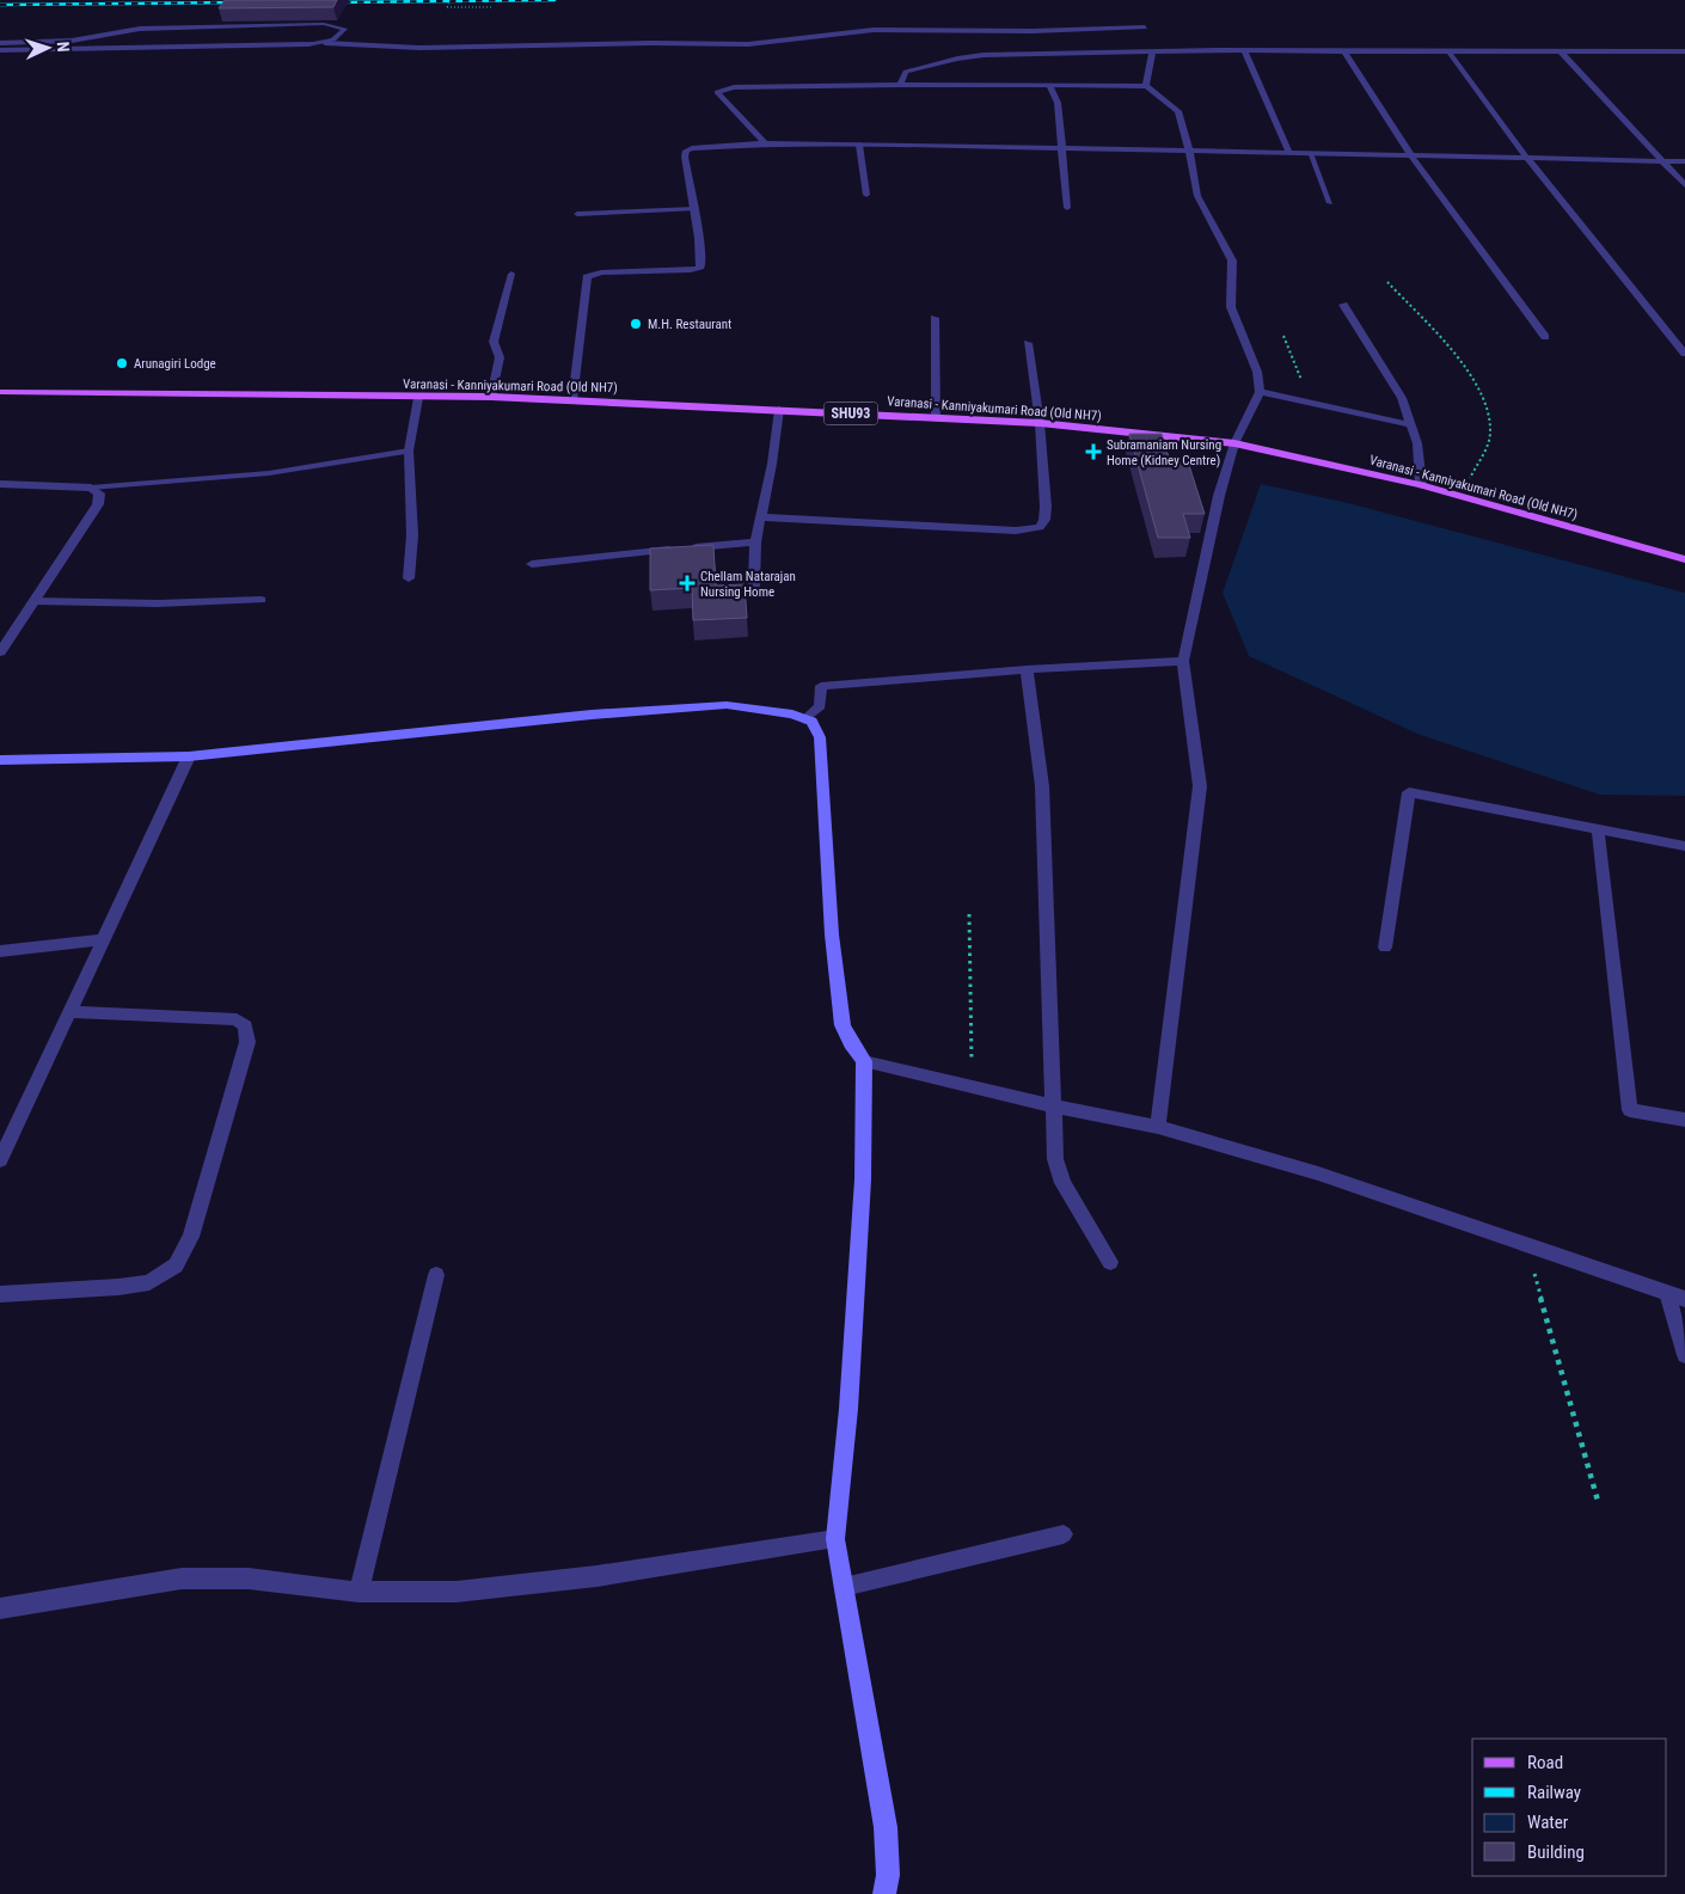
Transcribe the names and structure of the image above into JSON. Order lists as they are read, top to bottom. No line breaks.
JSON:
{"streets":{"main road":["Varanasi - Kanniyakumari Road (Old NH7)","SHU93"]},"places":{"other":["M.H. Restaurant","Arunagiri Lodge"],"health":["Subramaniam Nursing Home (Kidney Centre)","Chellam Natarajan Nursing Home"]},"legend":["Road","Railway","Water","Building"],"north":"right"}
